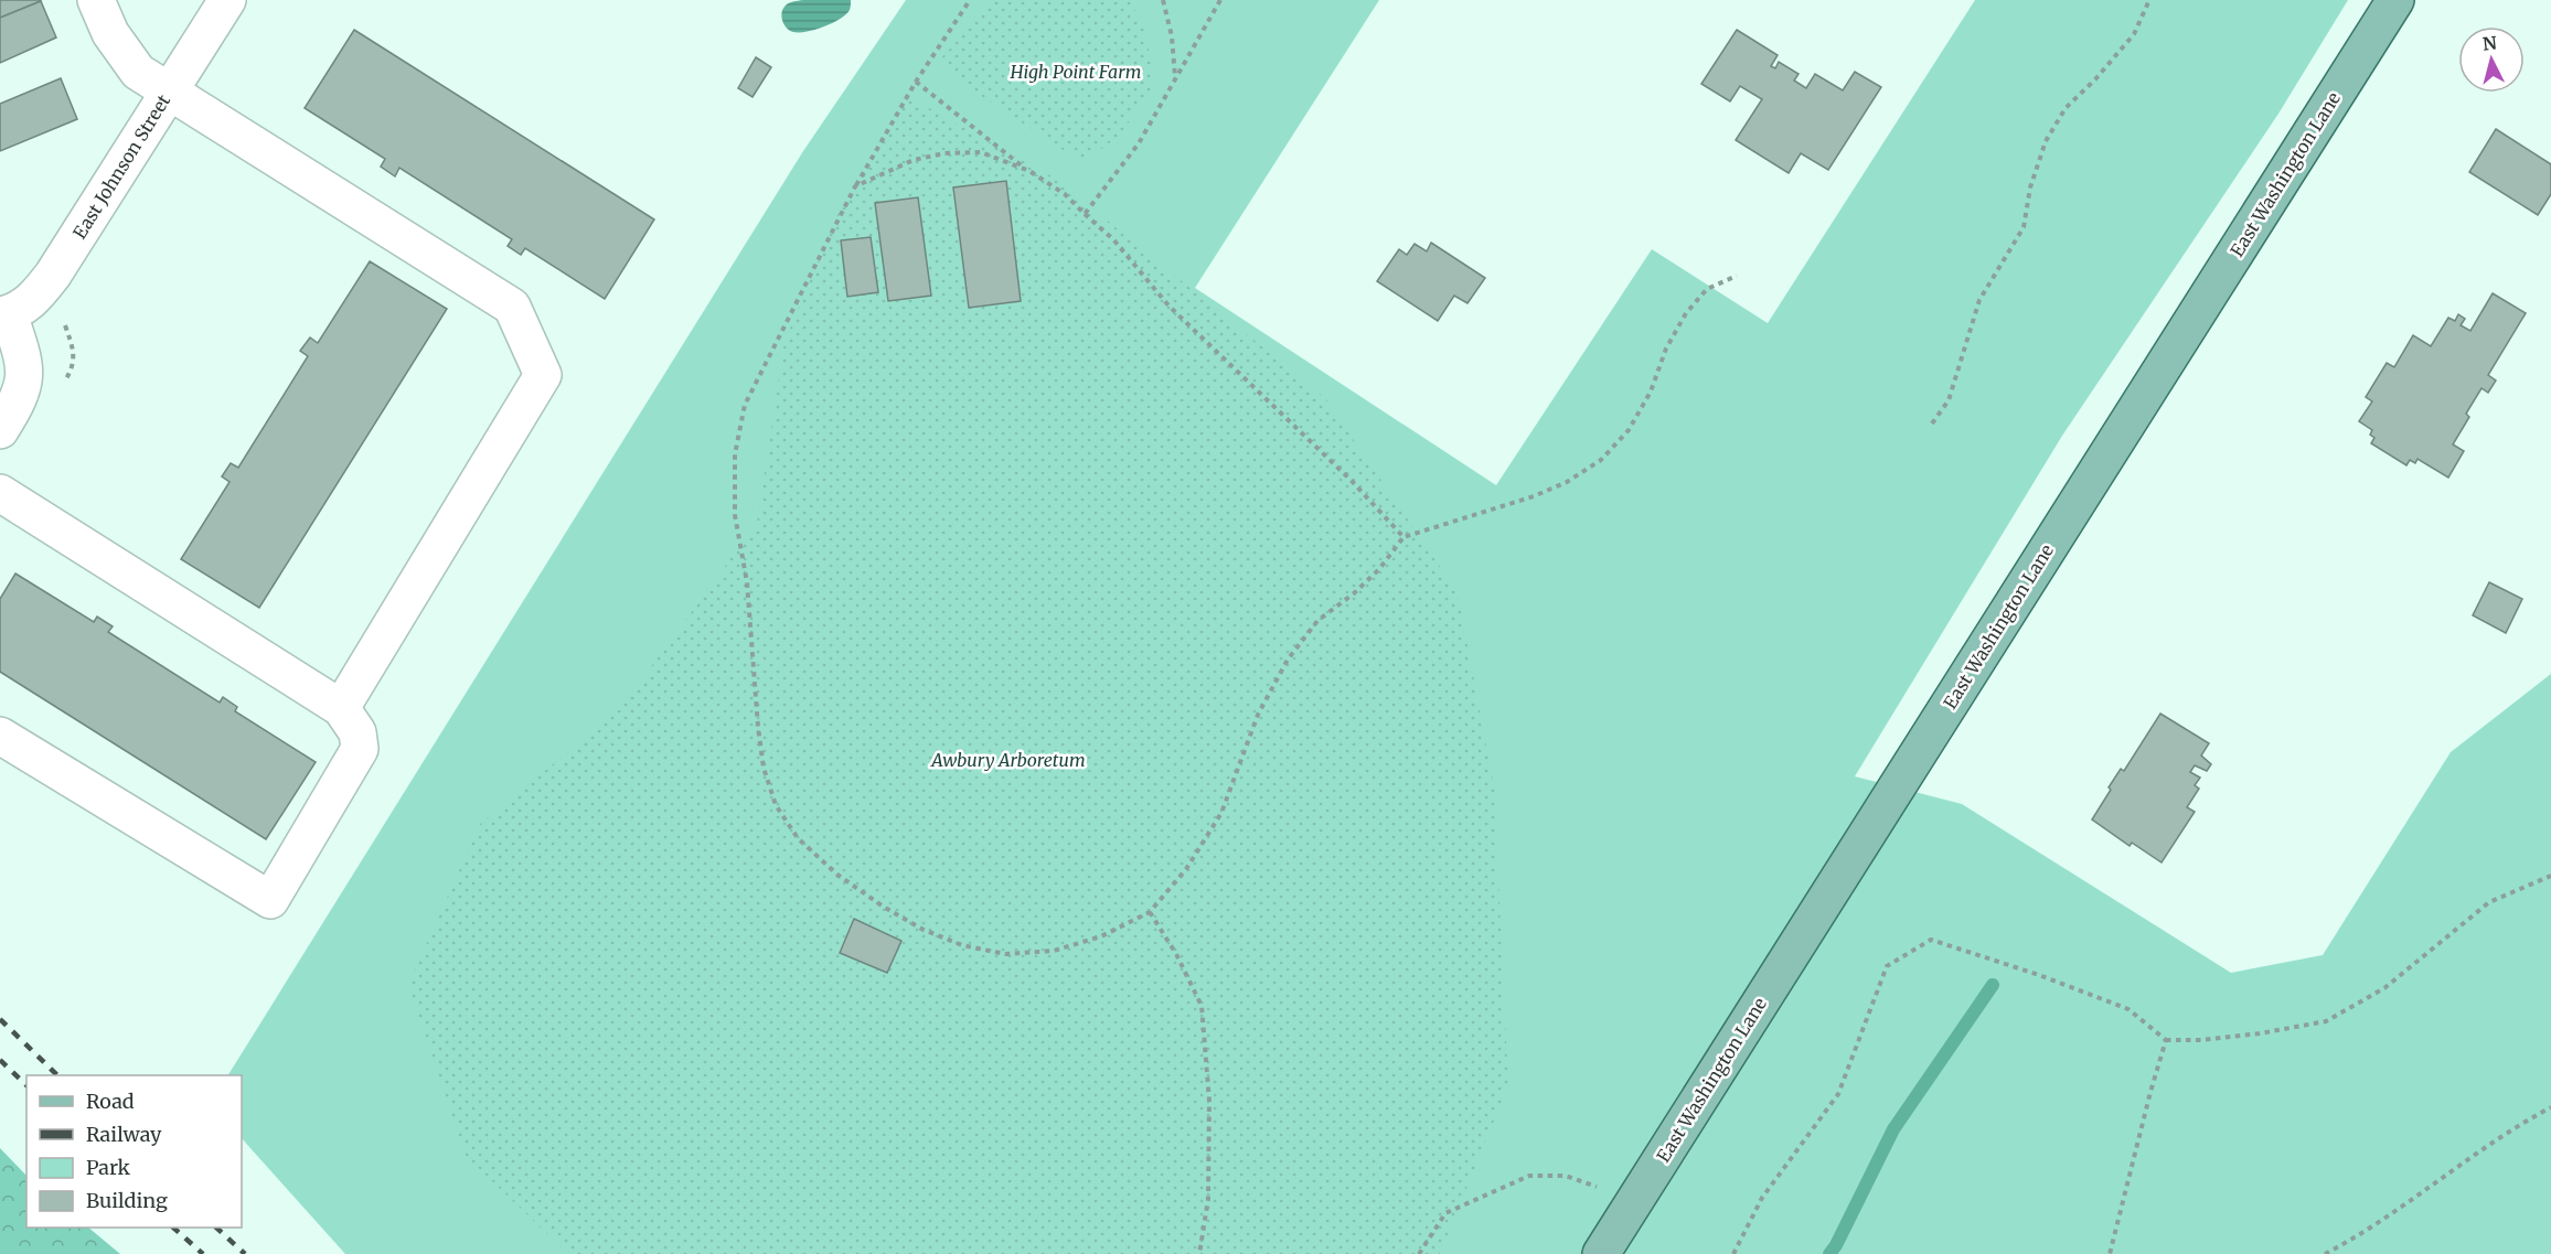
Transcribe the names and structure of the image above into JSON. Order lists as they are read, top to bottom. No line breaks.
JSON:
{"streets":{"main road":["East Washington Lane"],"street":["East Johnson Street"]},"parks":["High Point Farm","Awbury Arboretum"],"legend":["Road","Railway","Park","Building"],"north":"top"}
